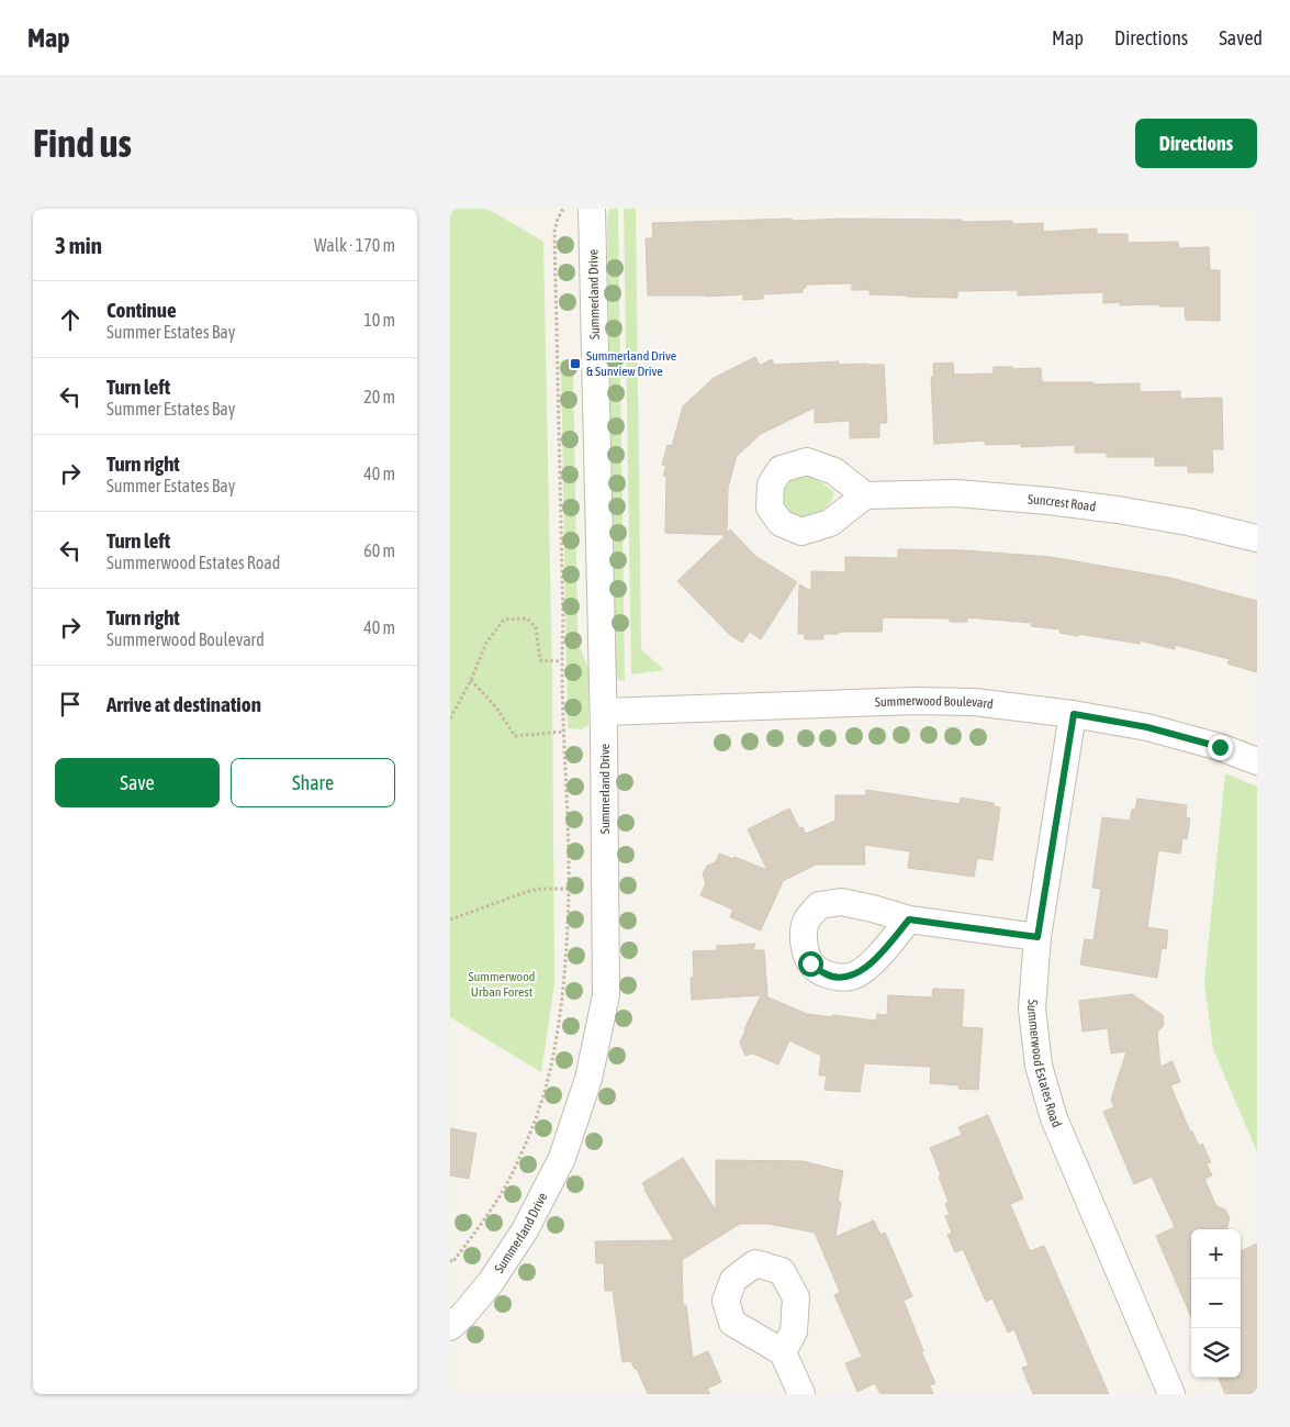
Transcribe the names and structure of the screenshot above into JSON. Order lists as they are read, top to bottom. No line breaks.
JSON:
{"streets":{"street":["Summerland Drive","Suncrest Road","Summerwood Boulevard","Summerwood Estates Road"]},"crossings":[["Summerland Drive","Summerwood Boulevard"],["Summerwood Boulevard","Summerwood Estates Road"]],"parks":["Summerwood Urban Forest"],"places":{"transit":["Summerland Drive & Sunview Drive"]},"page":{"header":"Map","nav":["Map","Directions","Saved"],"buttons":["Directions",["Save","Share"]],"title":"Find us","heading":["3 min","Walk · 170 m"],"list":[["Continue","Summer Estates Bay","10 m"],["Turn left","Summer Estates Bay","20 m"],["Turn right","Summer Estates Bay","40 m"],["Turn left","Summerwood Estates Road","60 m"],["Turn right","Summerwood Boulevard","40 m"],"Arrive at destination"],"map_buttons":["+","−"]}}
